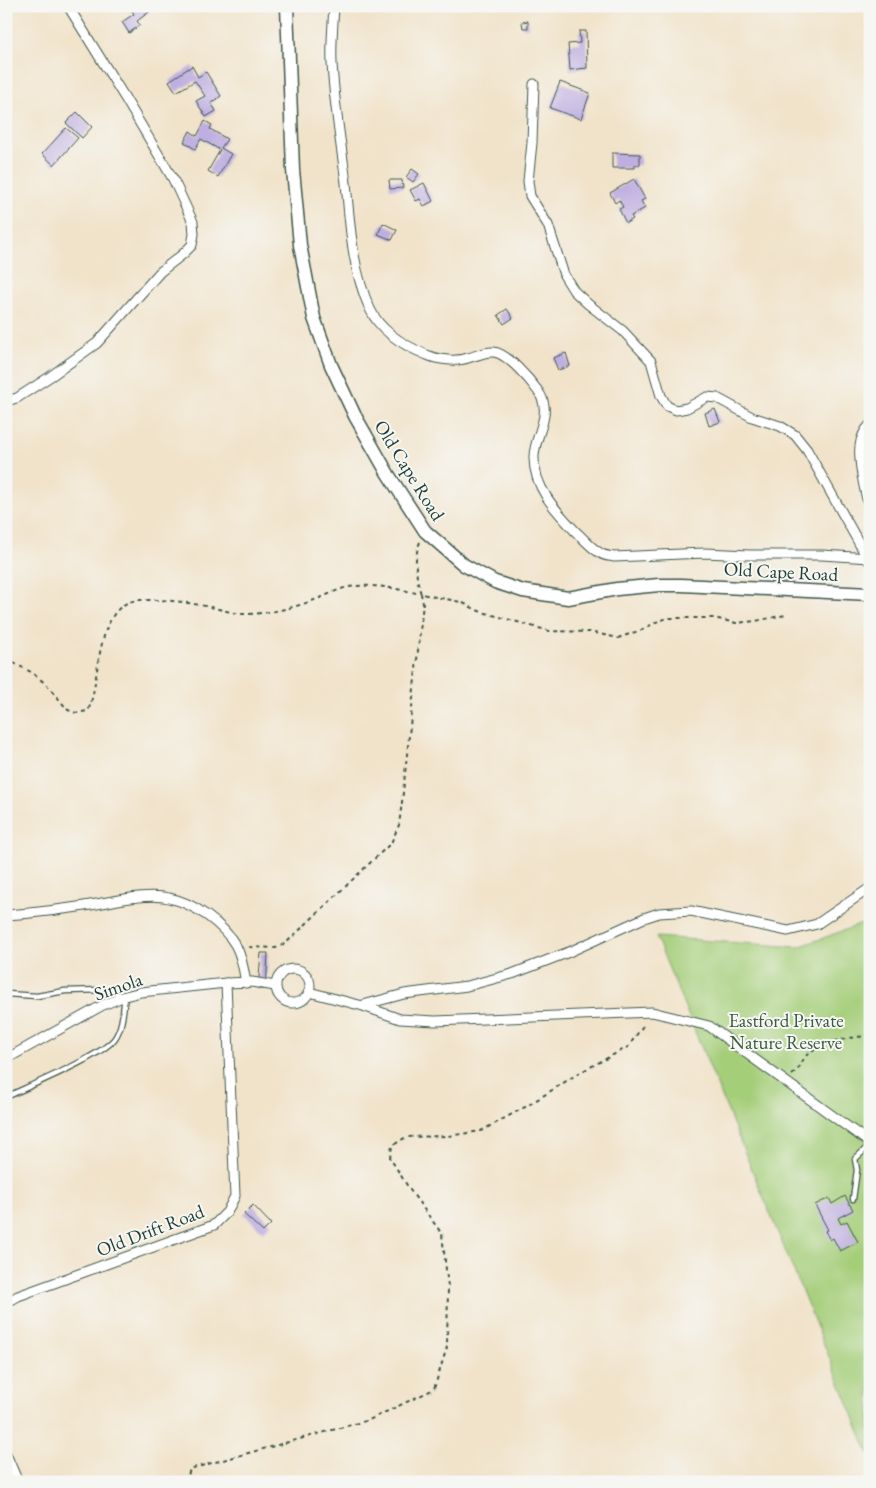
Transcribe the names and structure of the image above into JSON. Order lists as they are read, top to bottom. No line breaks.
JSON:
{"streets":{"street":["Old Cape Road","Simola","Old Drift Road"]},"crossings":[["Simola","Old Drift Road"]],"parks":["Eastford Private Nature Reserve"]}
